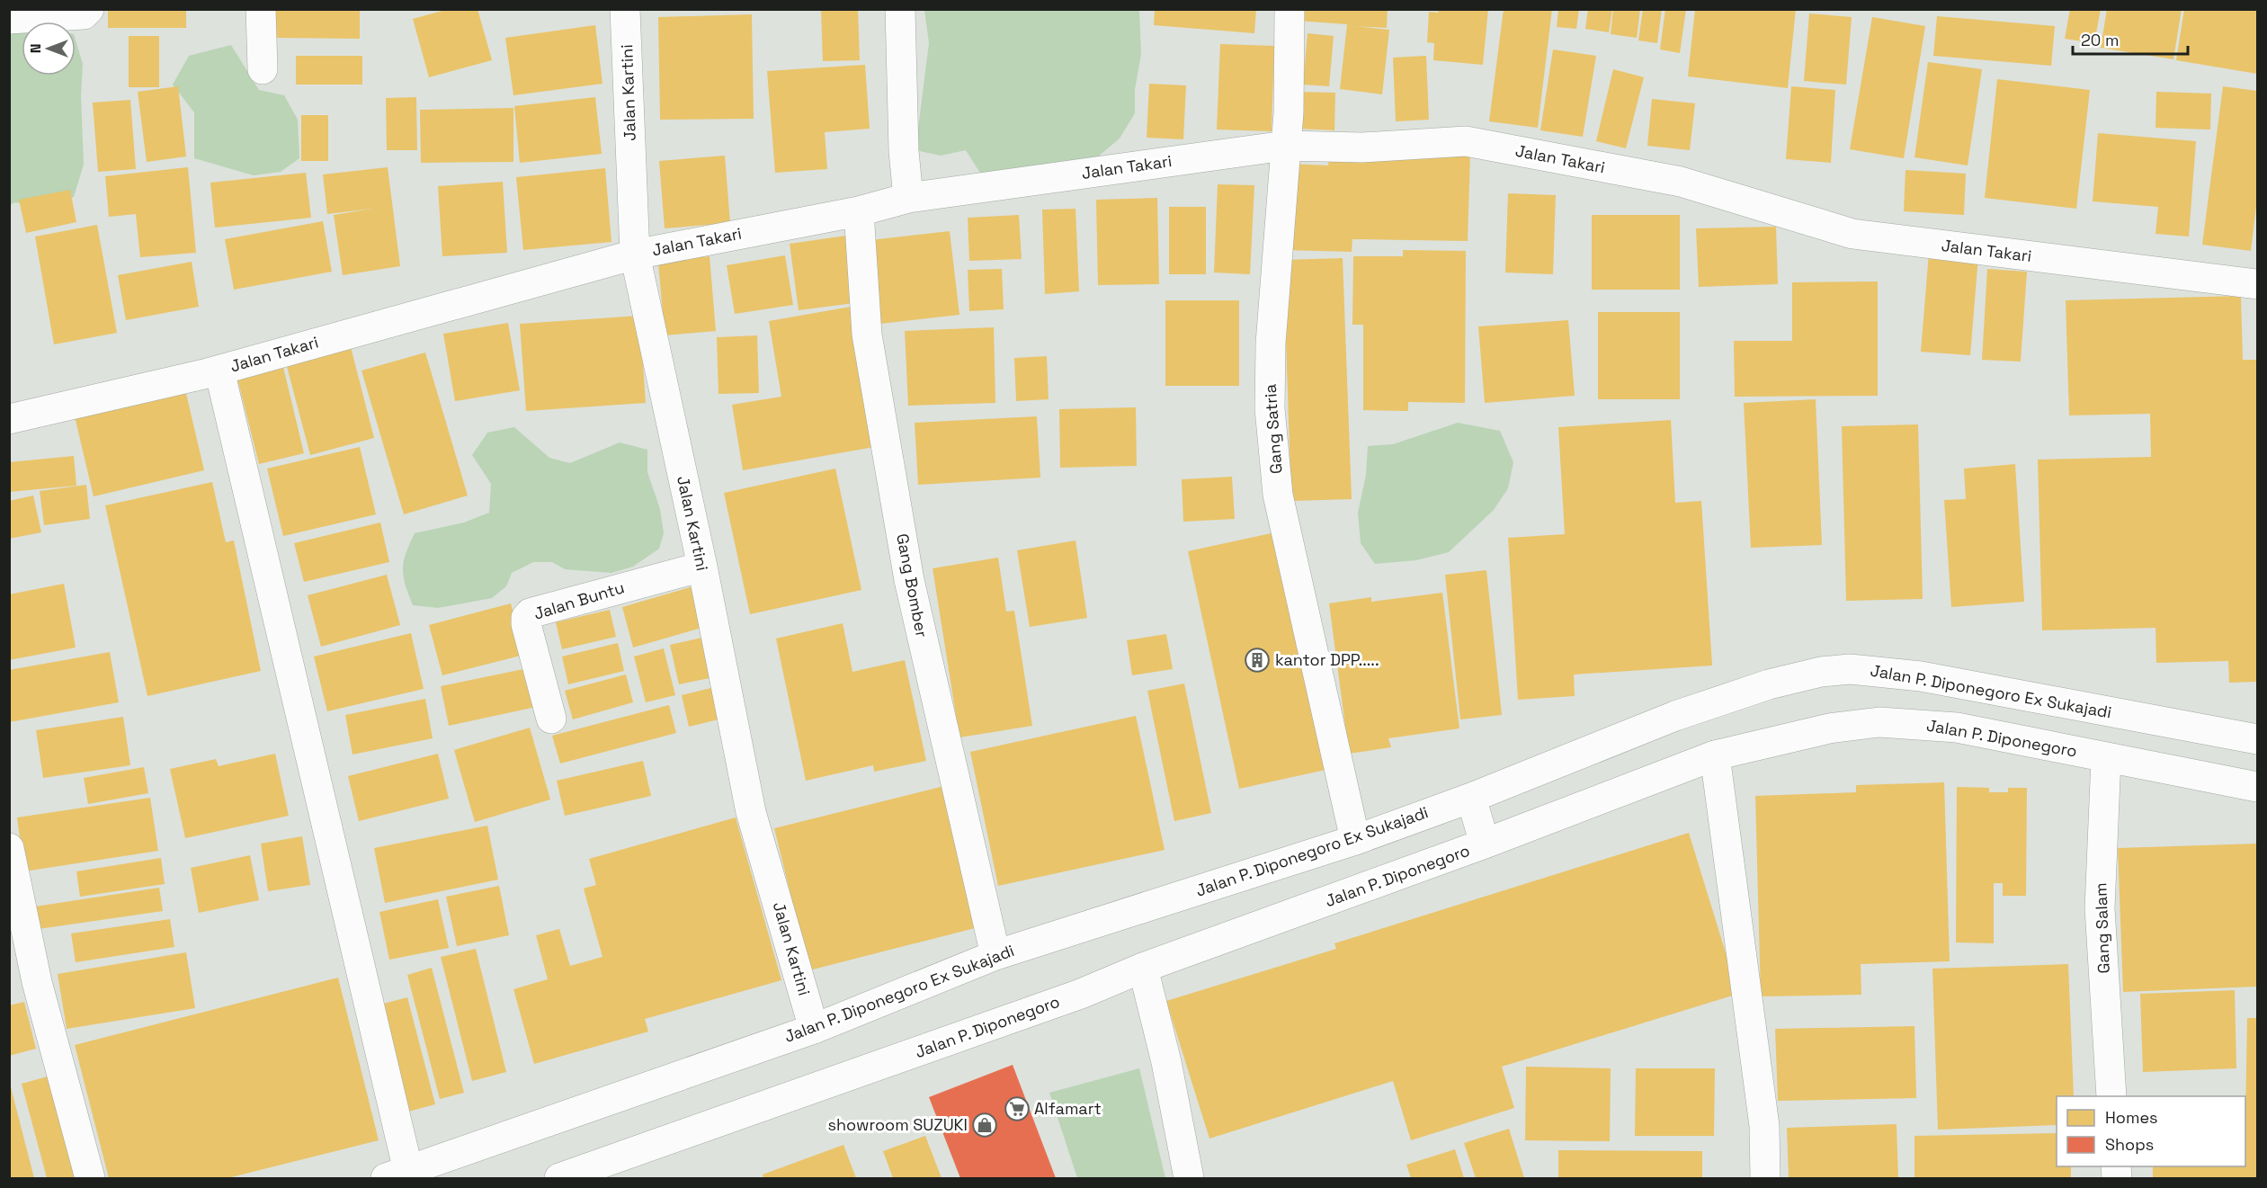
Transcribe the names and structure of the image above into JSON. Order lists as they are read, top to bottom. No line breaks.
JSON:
{"streets":{"street":["Jalan Kartini","Jalan Takari","Gang Satria","Gang Bomber","Jalan Buntu","Jalan P. Diponegoro Ex Sukajadi","Jalan P. Diponegoro","Gang Salam"]},"crossings":[["Jalan Kartini","Jalan Takari"],["Jalan Kartini","Jalan Buntu"],["Jalan Kartini","Jalan P. Diponegoro Ex Sukajadi"],["Jalan Takari","Gang Satria"],["Jalan Takari","Gang Bomber"],["Gang Satria","Jalan P. Diponegoro Ex Sukajadi"],["Gang Bomber","Jalan P. Diponegoro Ex Sukajadi"],["Jalan P. Diponegoro","Gang Salam"]],"places":{"building":["kantor DPP....."],"supermarket":["Alfamart"],"shop":["showroom SUZUKI"]},"legend":["Homes","Shops"],"scale_bar":"20 m","north":"left"}
